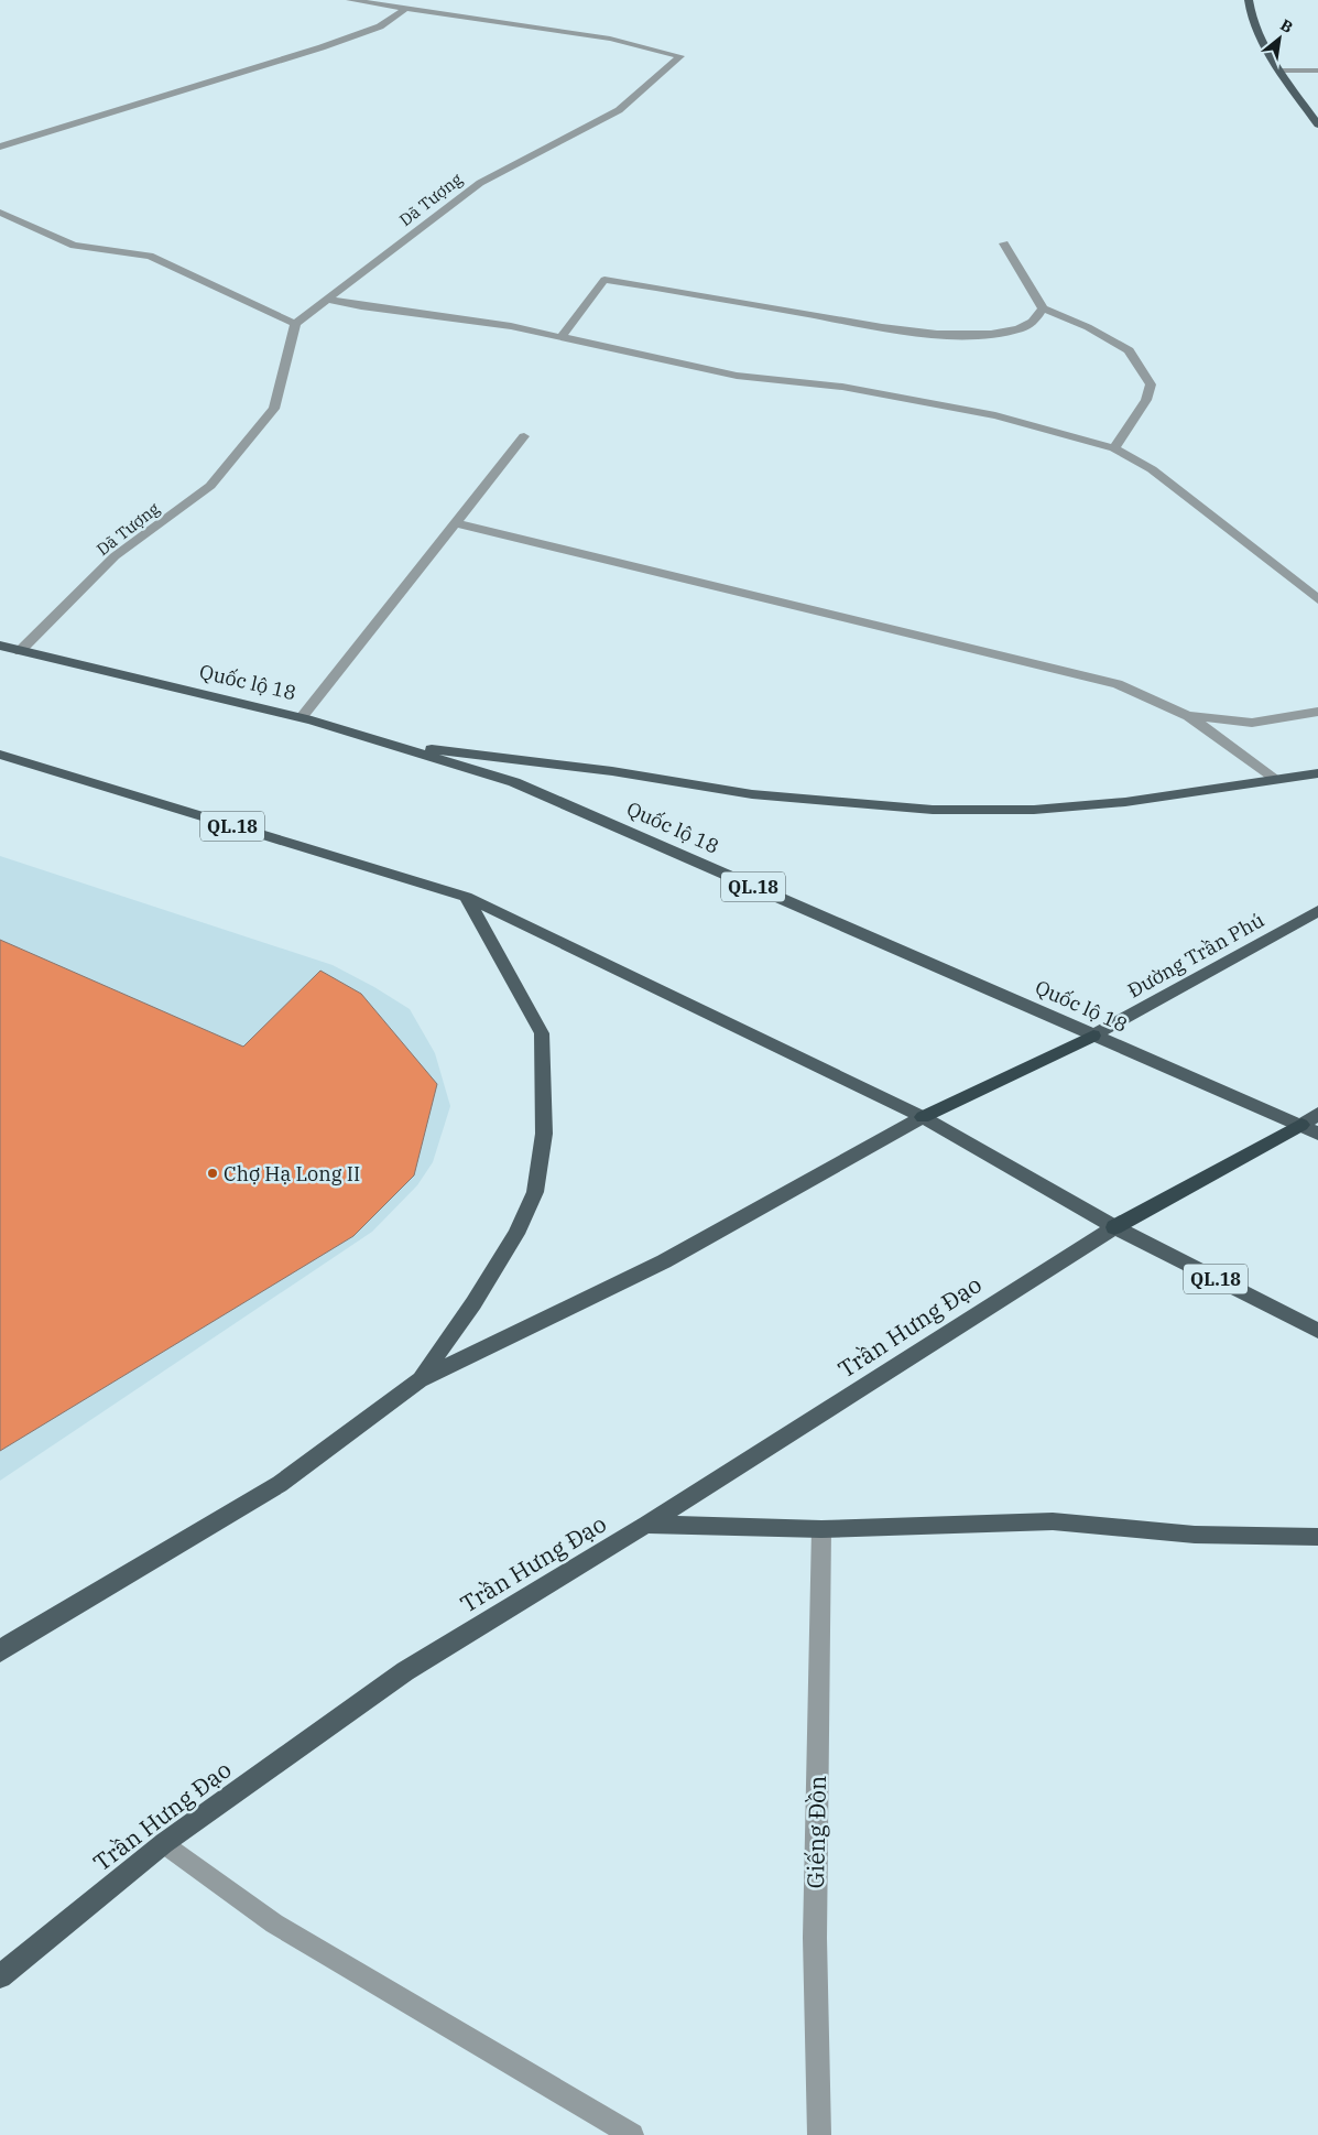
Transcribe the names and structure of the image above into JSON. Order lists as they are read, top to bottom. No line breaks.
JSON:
{"streets":{"main road":["Quốc lộ 18","QL.18","Đường Trần Phú","Trần Hưng Đạo"],"street":["Dã Tượng","Giếng Đồn"]},"crossings":[["Dã Tượng","Quốc lộ 18"],["Quốc lộ 18","QL.18"],["Quốc lộ 18","Đường Trần Phú"],["QL.18","Trần Hưng Đạo"]],"places":["Chợ Hạ Long II"],"north":"top right"}
